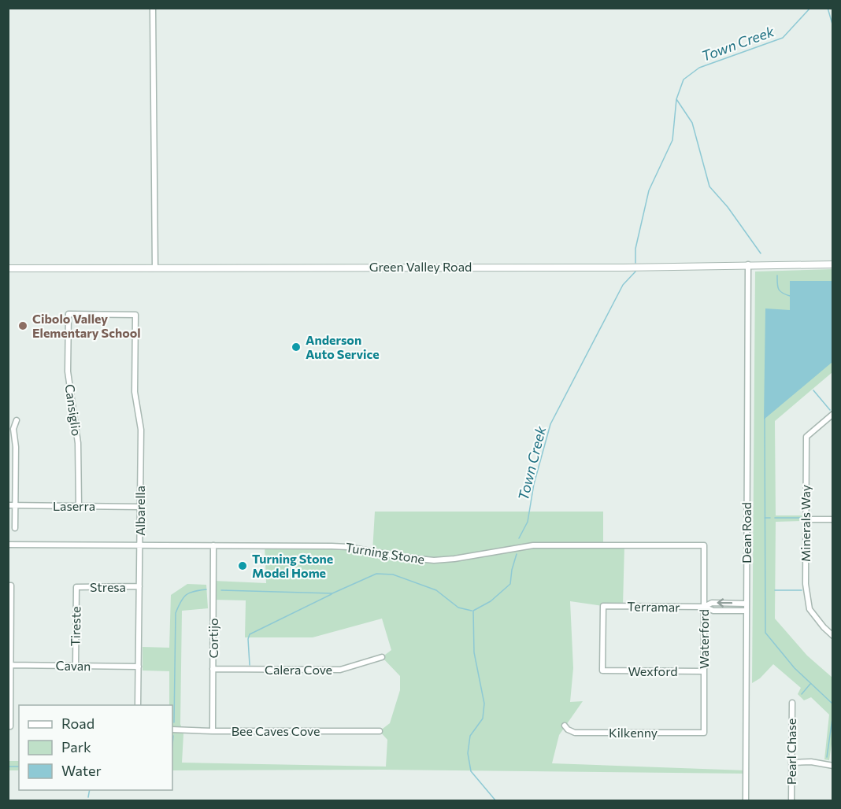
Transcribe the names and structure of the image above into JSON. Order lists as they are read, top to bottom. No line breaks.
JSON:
{"streets":{"street":["Green Valley Road","Cansiglio","Laserra","Albarella","Minerals Way","Dean Road","Turning Stone","Stresa","Terramar","Tireste","Cortijo","Waterford","Cavan","Calera Cove","Wexford","Bee Caves Cove","Kilkenny","Pearl Chase"]},"crossings":[["Green Valley Road","Dean Road"],["Cansiglio","Laserra"],["Cansiglio","Albarella"],["Laserra","Albarella"],["Albarella","Turning Stone"],["Albarella","Stresa"],["Albarella","Cavan"],["Dean Road","Terramar"],["Turning Stone","Cortijo"],["Turning Stone","Waterford"],["Stresa","Tireste"],["Terramar","Waterford"],["Terramar","Wexford"],["Tireste","Cavan"],["Cortijo","Calera Cove"],["Cortijo","Bee Caves Cove"],["Waterford","Wexford"],["Waterford","Kilkenny"]],"water":["Town Creek"],"places":["Cibolo Valley Elementary School","Anderson Auto Service","Turning Stone Model Home"],"legend":["Road","Park","Water"]}
